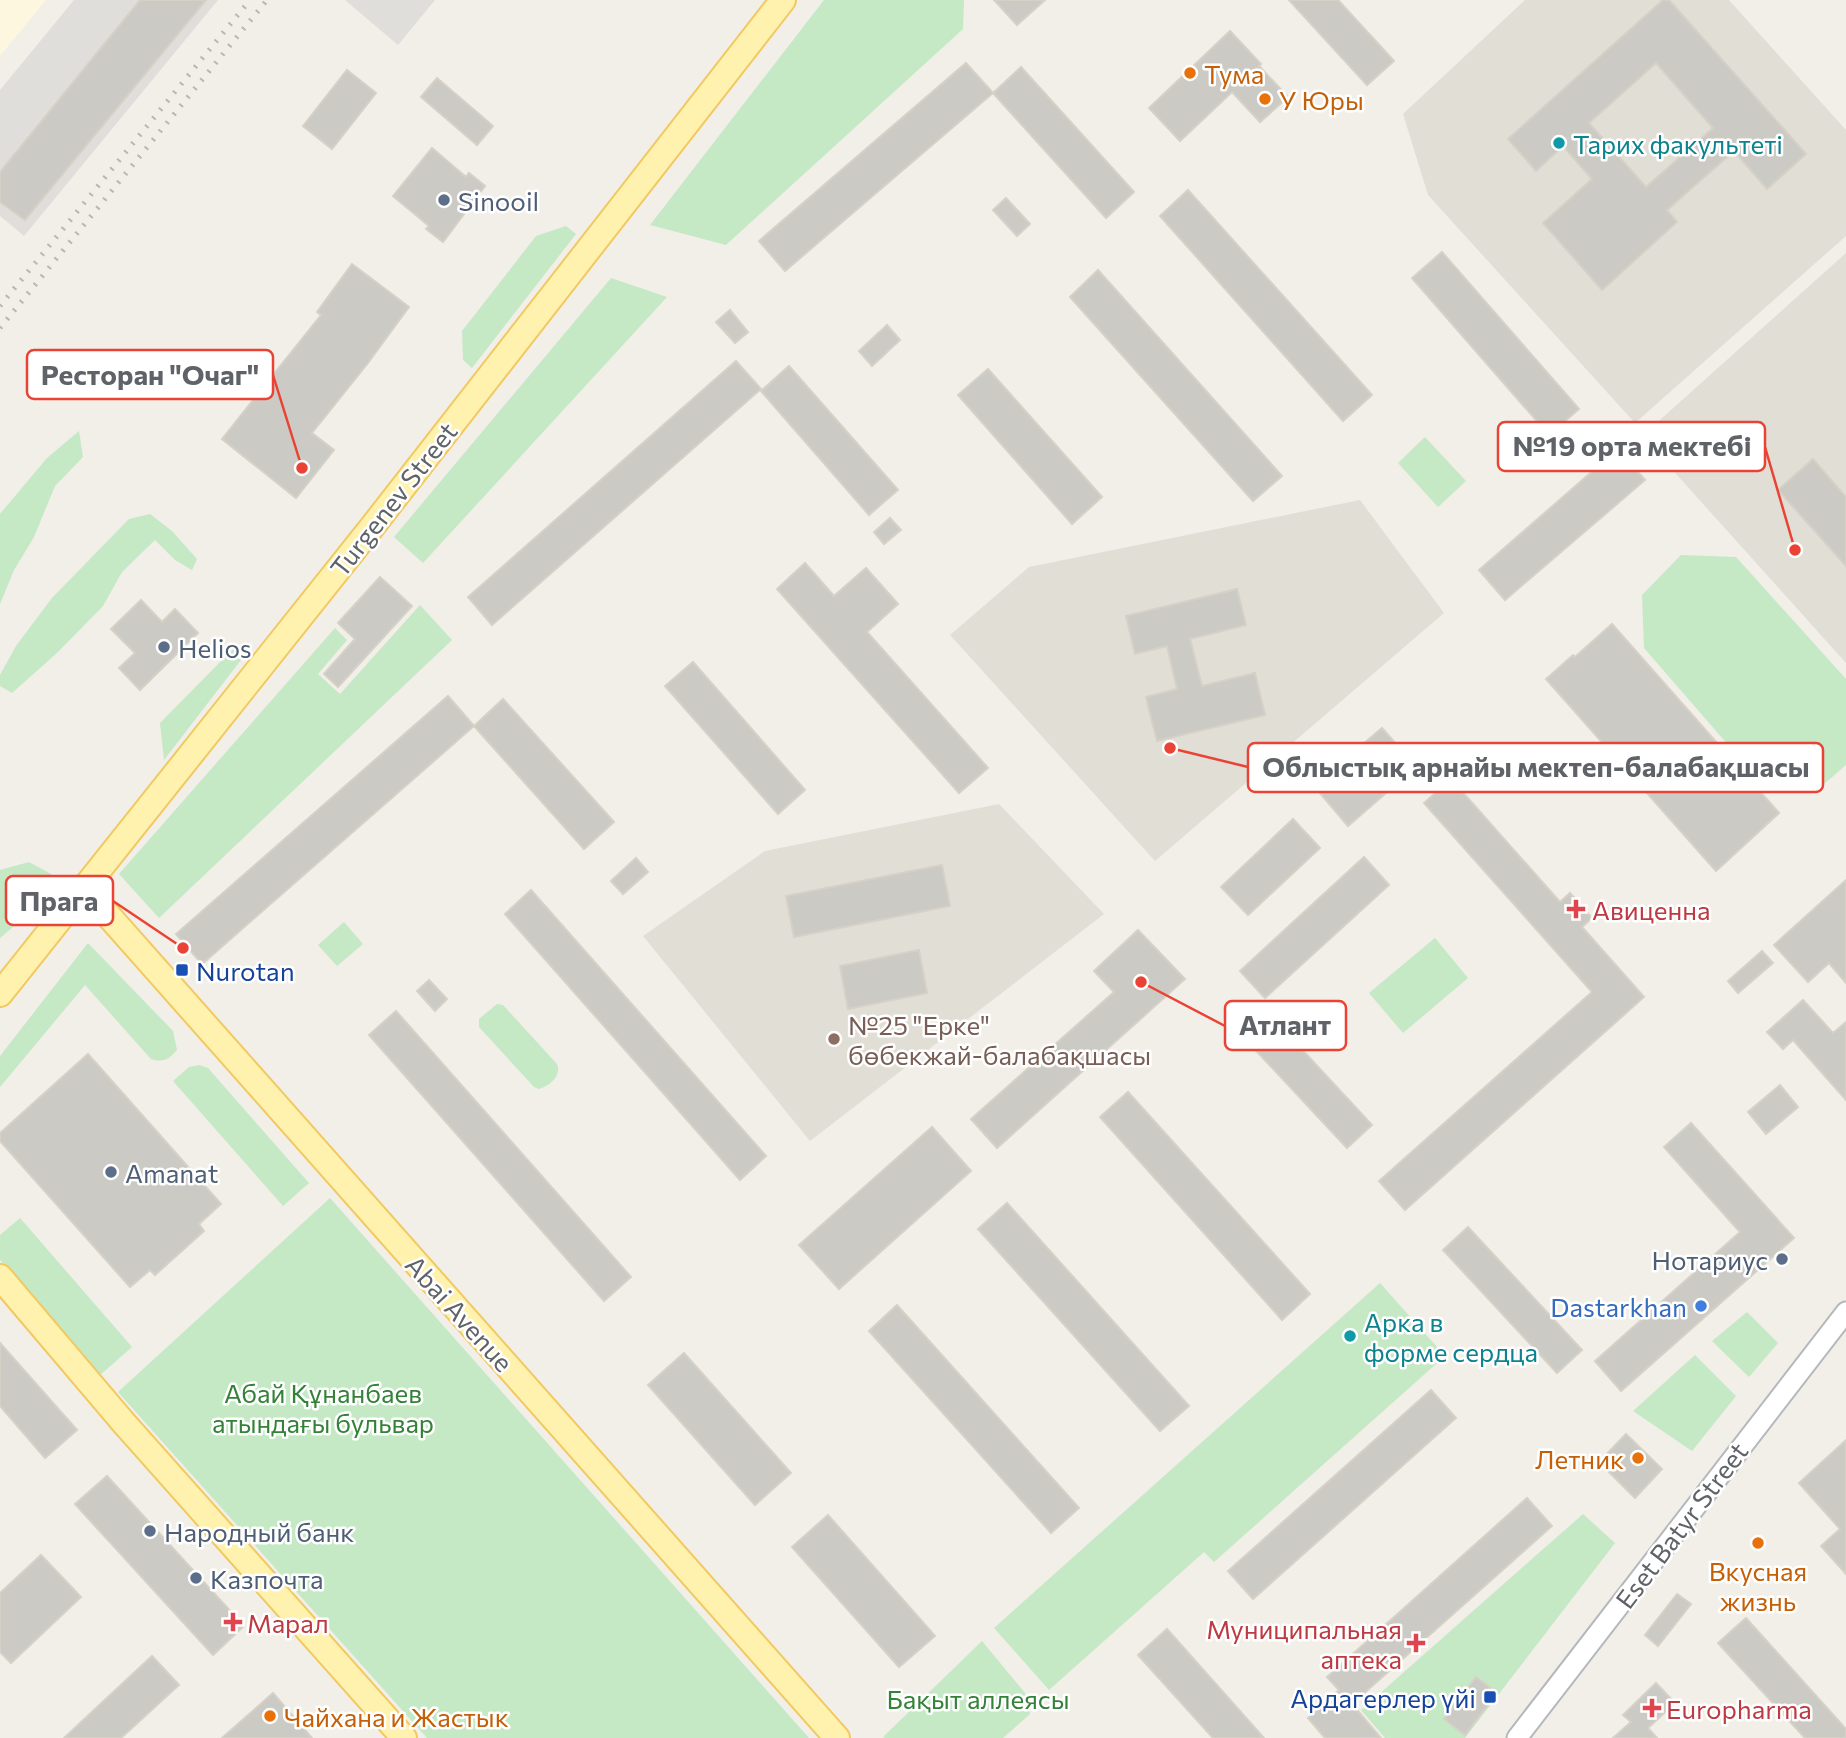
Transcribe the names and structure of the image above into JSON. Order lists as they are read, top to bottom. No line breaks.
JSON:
{"streets":{"main road":["Turgenev Street","Abai Avenue"],"street":["Eset Batyr Street"]},"crossings":[["Turgenev Street","Abai Avenue"]],"parks":["Абай Құнанбаев атындағы бульвар","Бақыт аллеясы"],"places":{"other":["Тума","У Юры","Тарих факультеті","Sinooil","Ресторан \"Очаг\"","№19 орта мектебі","Helios","Облыстық арнайы мектеп-балабақшасы","Прага","Атлант","№25 \"Ерке\" бөбекжай-балабақшасы","Amanat","Нотариус","Dastarkhan","Арка в форме сердца","Летник","Народный банк","Вкусная жизнь","Казпочта","Чайхана и Жастык"],"health":["Авиценна","Марал","Муниципальная аптека","Europharma"],"transit":["Nurotan","Ардагерлер үйі"]}}
